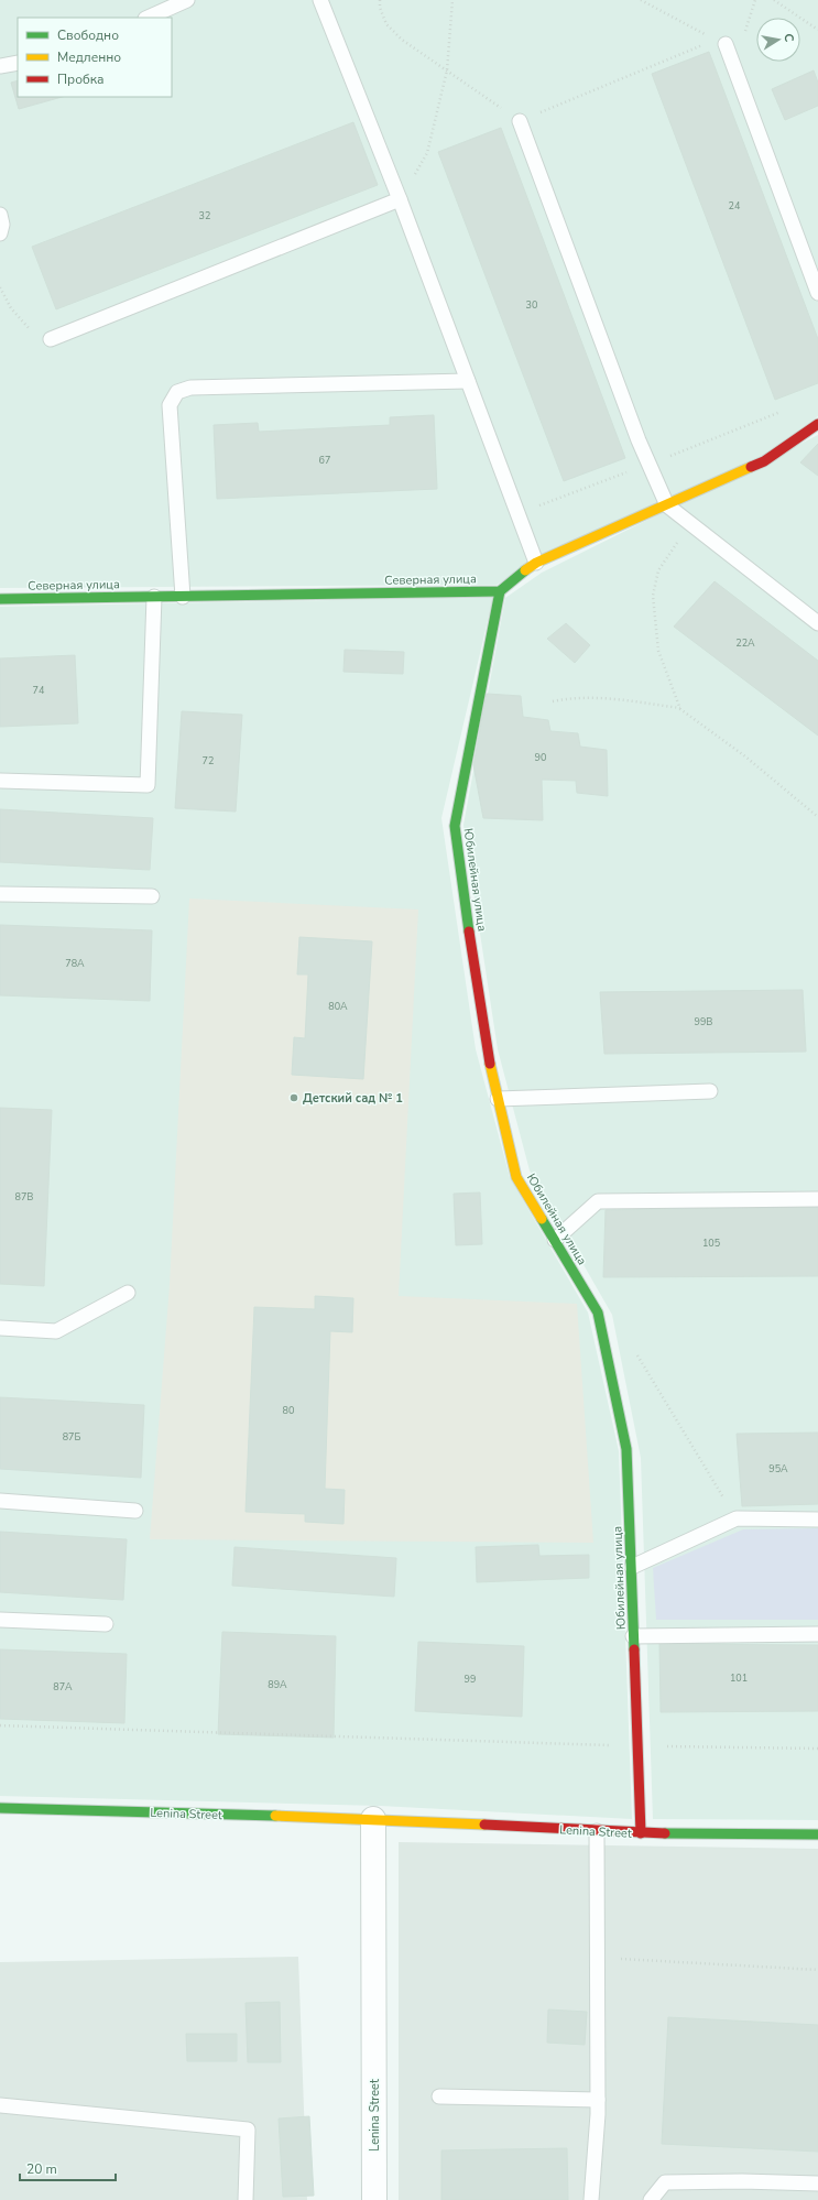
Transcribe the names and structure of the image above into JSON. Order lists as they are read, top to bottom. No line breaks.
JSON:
{"streets":{"street":["Северная улица","Юбилейная улица","Lenina Street"]},"crossings":[["Северная улица","Юбилейная улица"],["Юбилейная улица","Lenina Street"]],"places":["Детский сад № 1"],"house_numbers":["24","32","30","67","22А","74","90","72","78А","80А","99В","87В","105","80","87Б","95А","101","99","89А","87А"],"legend":["Свободно","Медленно","Пробка"],"scale_bar":"20 m","north":"right"}
